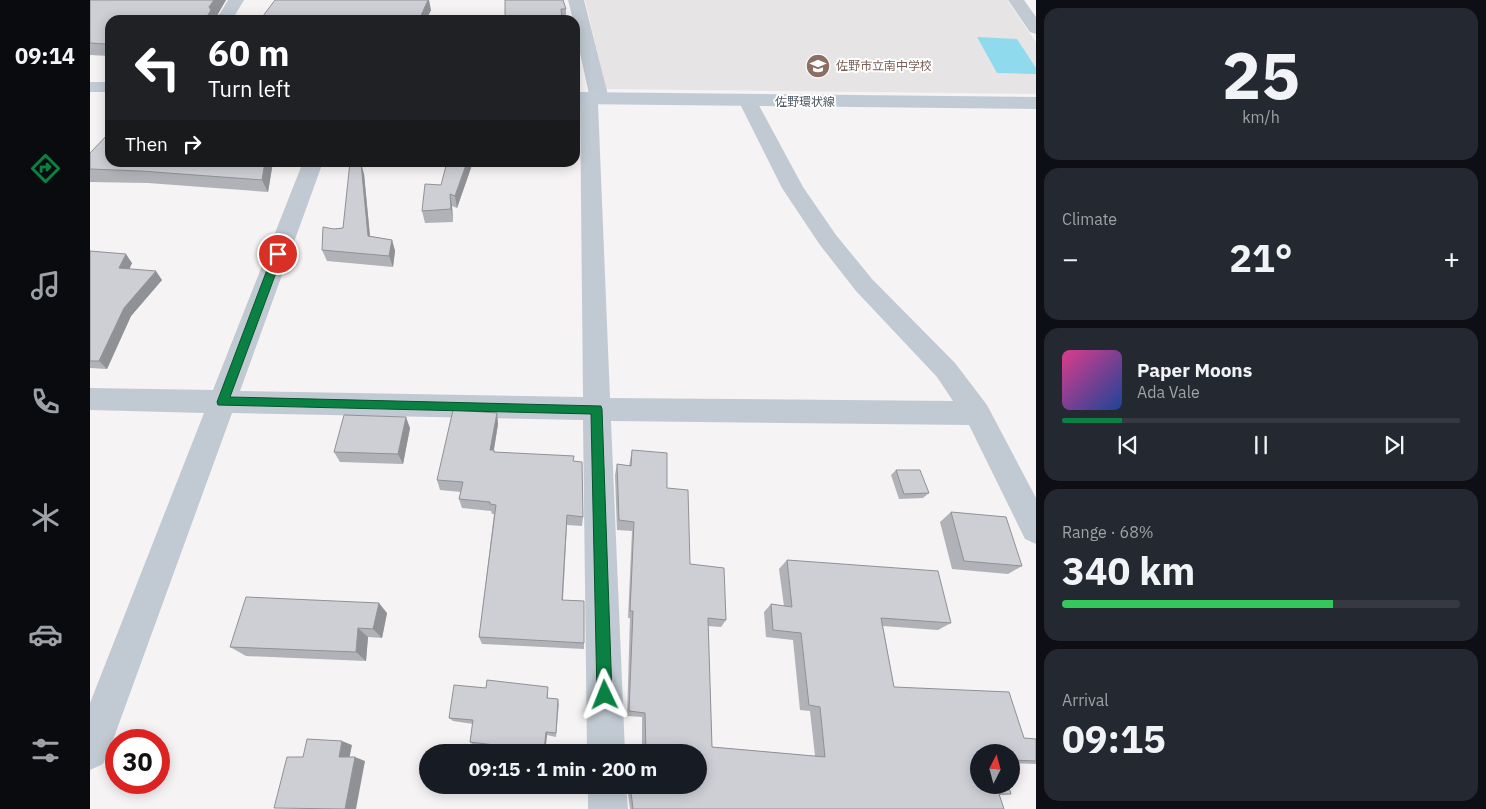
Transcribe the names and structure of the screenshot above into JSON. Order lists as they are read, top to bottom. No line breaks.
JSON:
{"streets":{"main road":["佐野環状線"]},"places":{"school or university":["佐野市立南中学校"]},"north":"top","page":{"tabs":"09:14","tile":[["25","km/h"],"Climate",["Range · 68%","340 km"],["Arrival","09:15"]],"turn":["60 m","Turn left"],"then":"Then","heat":["−","21°","+"],"song":["Paper Moons","Ada Vale"],"limit":"30","trip":"09:15 · 1 min · 200 m"}}
